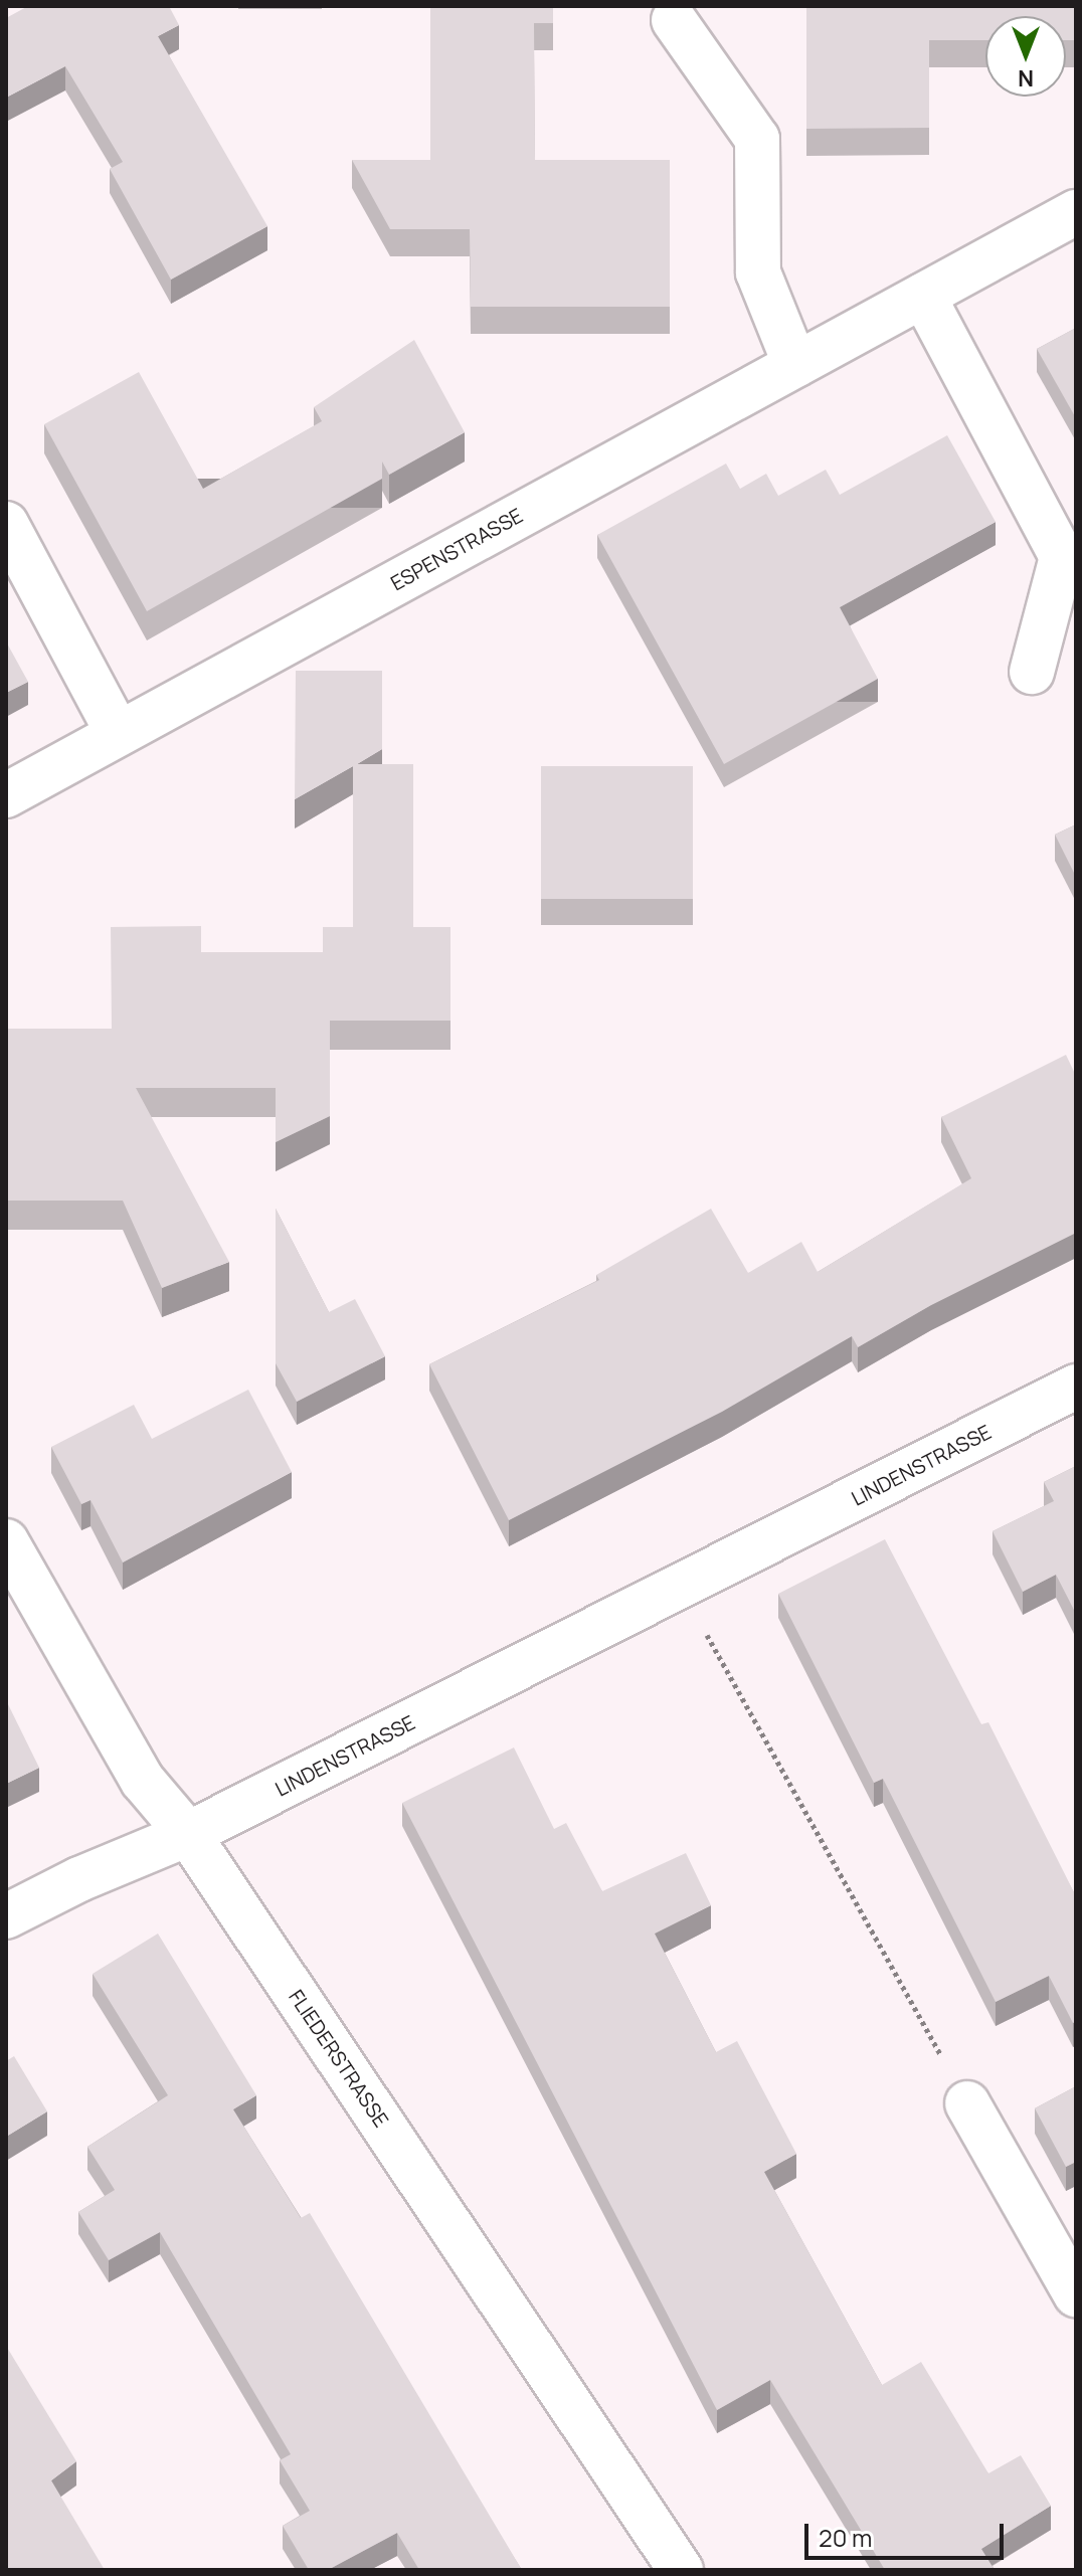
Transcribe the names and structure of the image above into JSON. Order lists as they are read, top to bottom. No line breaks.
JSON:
{"streets":{"street":["ESPENSTRASSE","LINDENSTRASSE","FLIEDERSTRASSE"]},"crossings":[["LINDENSTRASSE","FLIEDERSTRASSE"]],"scale_bar":"20 m","north":"bottom"}
